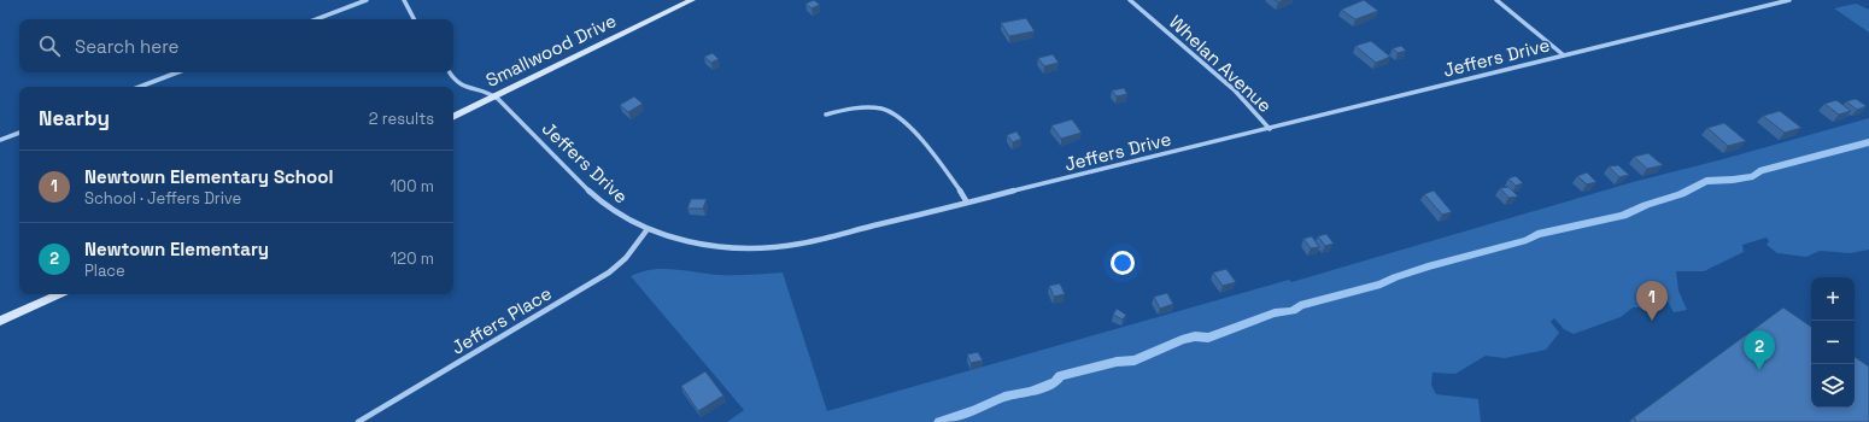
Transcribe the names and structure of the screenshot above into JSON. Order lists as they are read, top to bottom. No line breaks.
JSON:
{"streets":{"street":["Smallwood Drive","Jeffers Drive","Whelan Avenue","Jeffers Place"]},"crossings":[["Smallwood Drive","Jeffers Drive"],["Jeffers Drive","Whelan Avenue"],["Jeffers Drive","Jeffers Place"]],"page":{"search":"Search here","heading":["Nearby","2 results"],"list":[{"mark":"1","name":"Newtown Elementary School","note":"School · Jeffers Drive","value":"100 m"},{"mark":"2","name":"Newtown Elementary","note":"Place","value":"120 m"}],"map_buttons":["+","−"],"pins":["1","2"]}}
